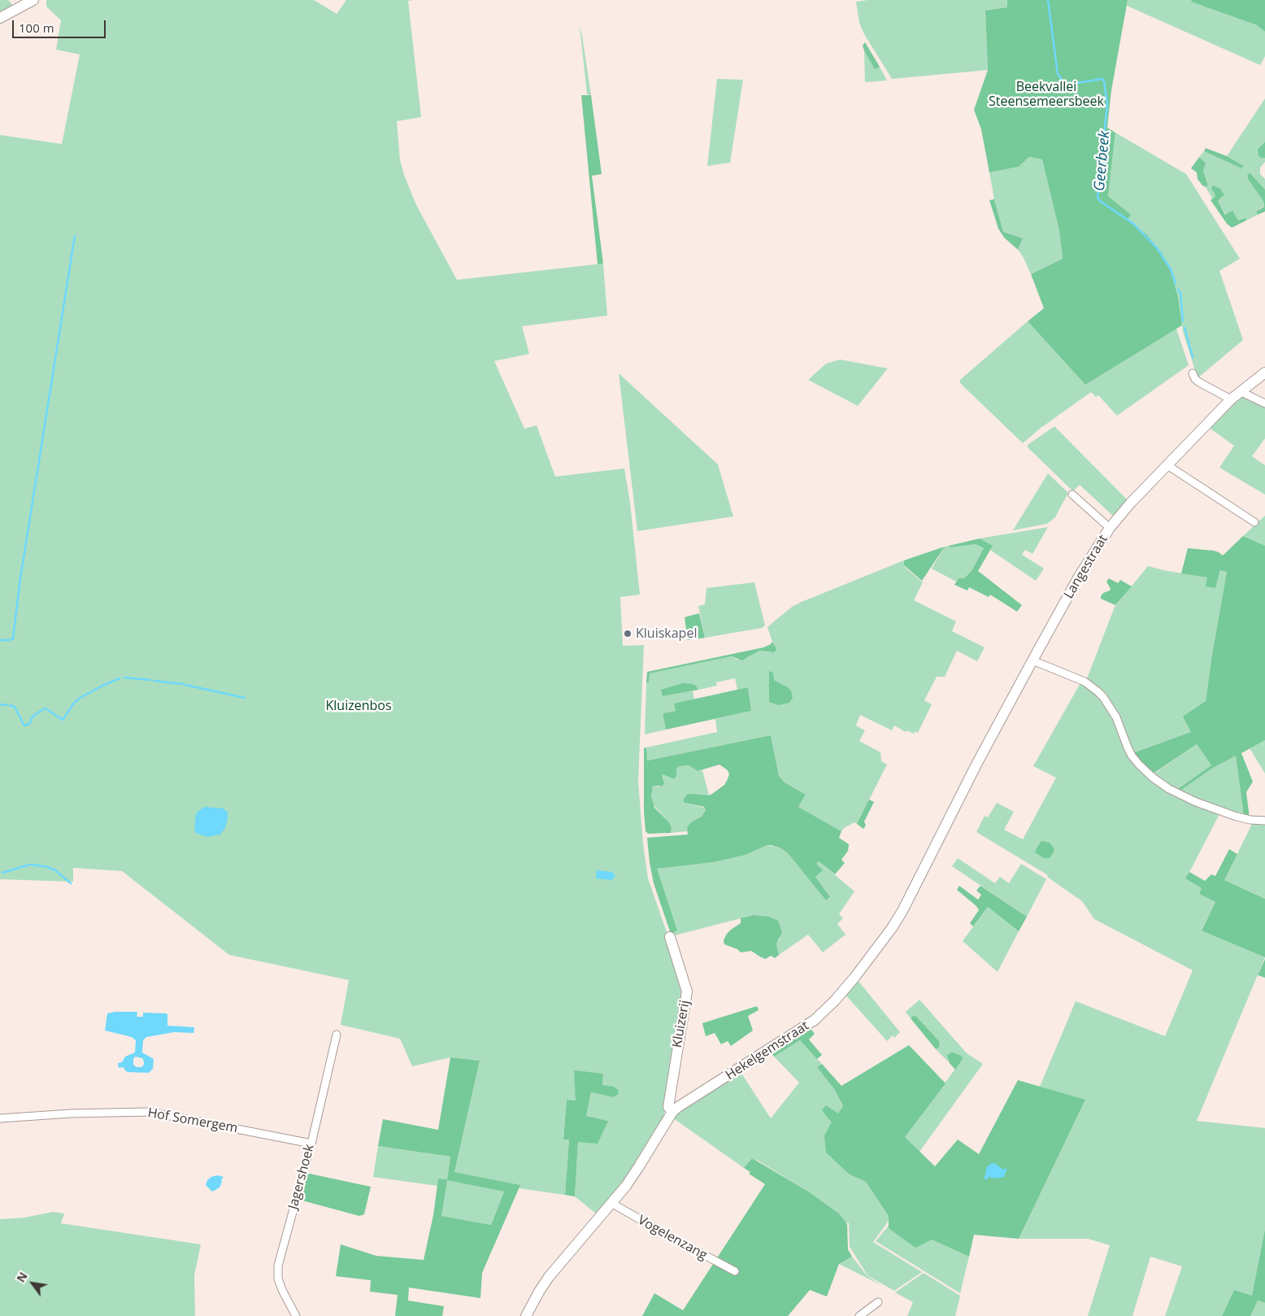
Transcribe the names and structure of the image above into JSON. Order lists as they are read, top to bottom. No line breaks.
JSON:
{"streets":{"street":["Langestraat","Kluizerij","Hekelgemstraat","Hof Somergem","Jagershoek","Vogelenzang"]},"crossings":[["Langestraat","Hekelgemstraat"],["Kluizerij","Hekelgemstraat"],["Hekelgemstraat","Vogelenzang"],["Hof Somergem","Jagershoek"]],"water":["Geerbeek"],"parks":["Beekvallei Steensemeersbeek","Kluizenbos"],"places":["Kluiskapel"],"scale_bar":"100 m","north":"top left"}
